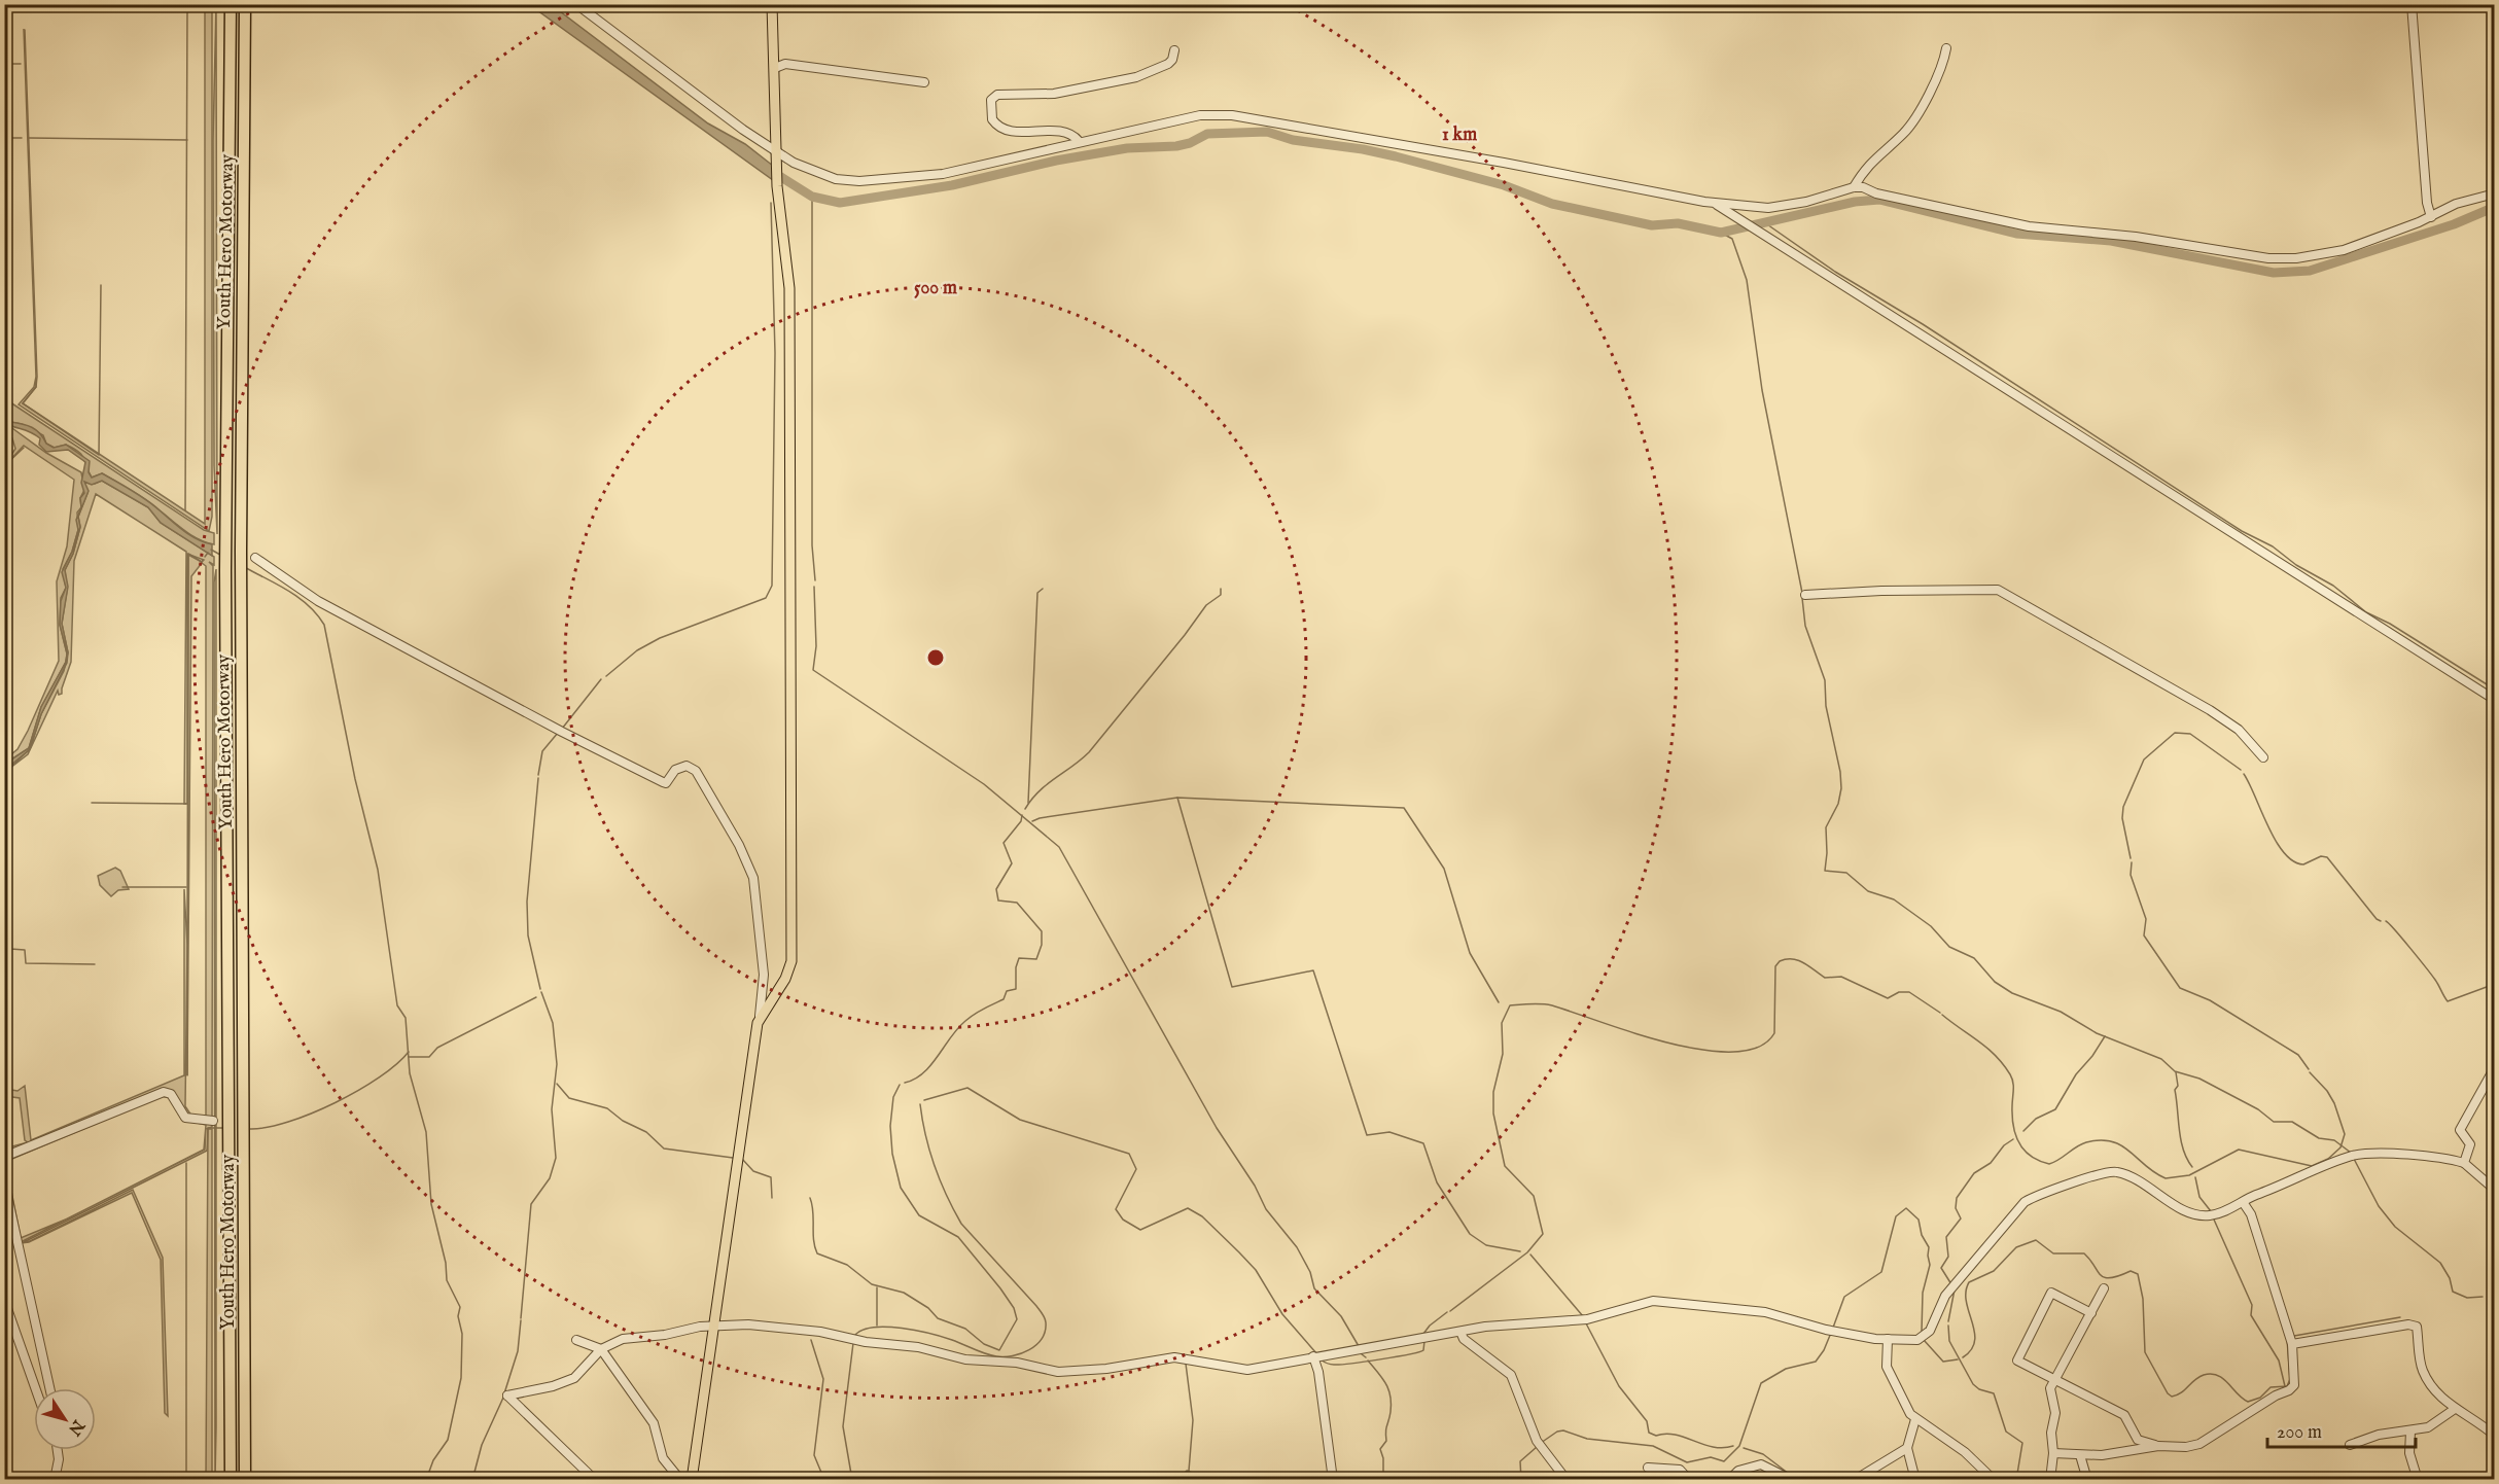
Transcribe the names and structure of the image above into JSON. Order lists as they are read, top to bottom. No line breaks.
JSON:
{"streets":{"highway":["Youth Hero Motorway"]},"scale_bar":"200 m","north":"bottom right","rings":["1 km","500 m"]}
